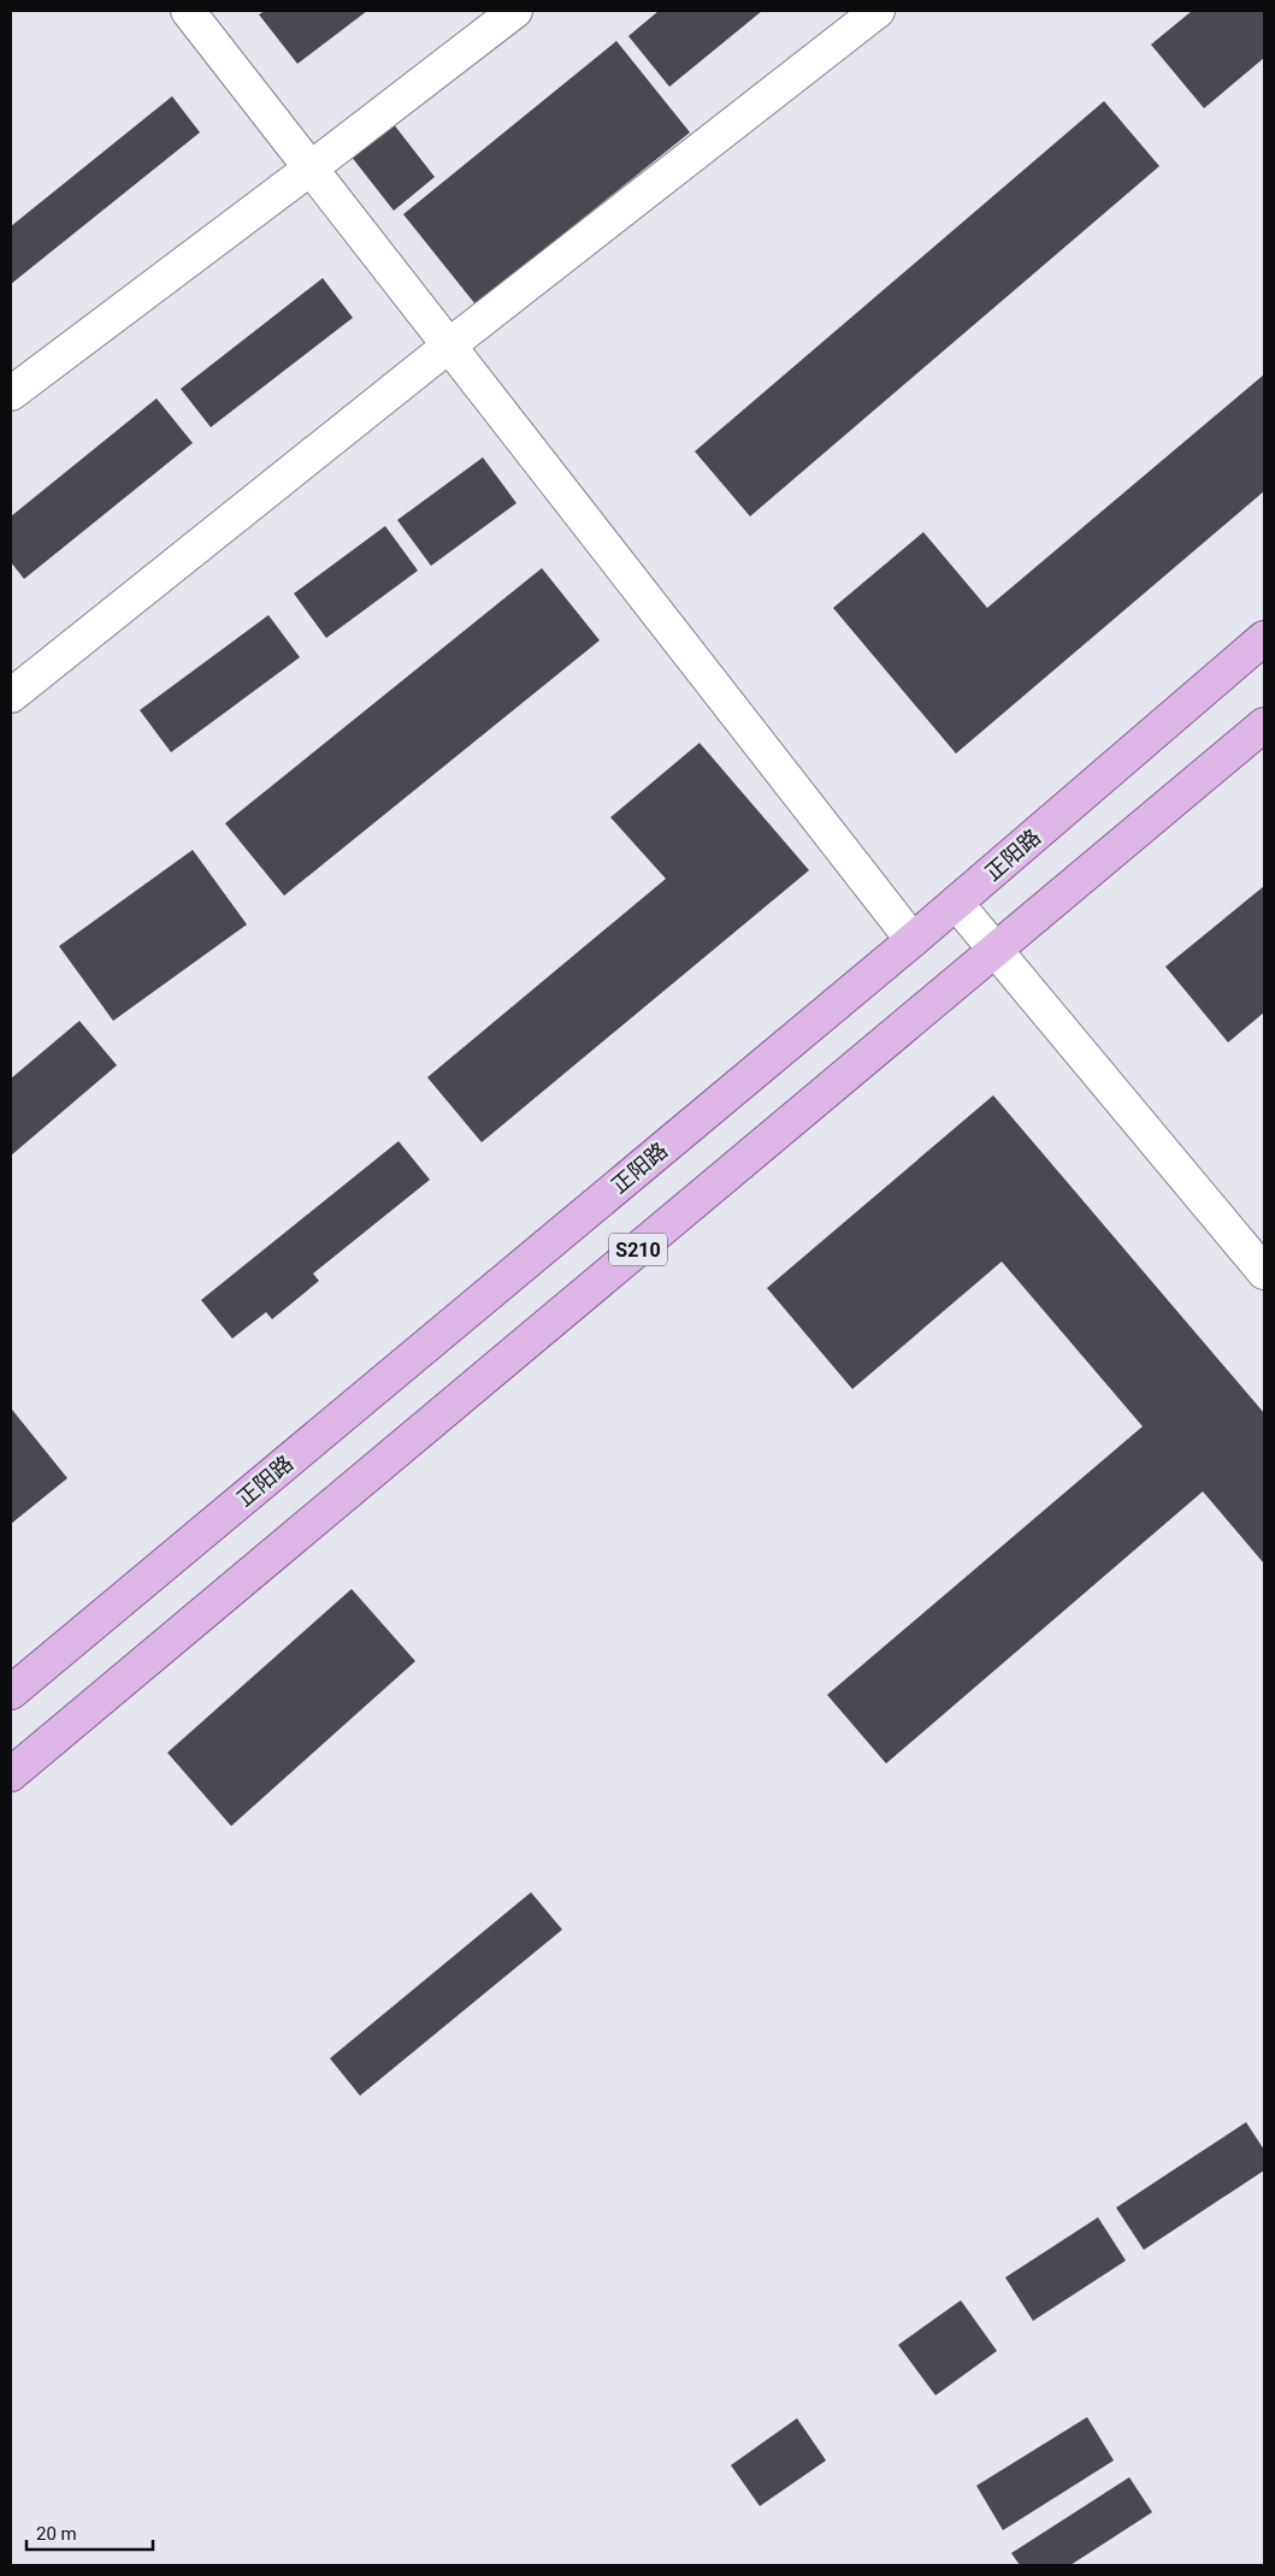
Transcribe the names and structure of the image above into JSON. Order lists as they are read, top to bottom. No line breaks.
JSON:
{"streets":{"main road":["正阳路","S210"]},"scale_bar":"20 m"}
